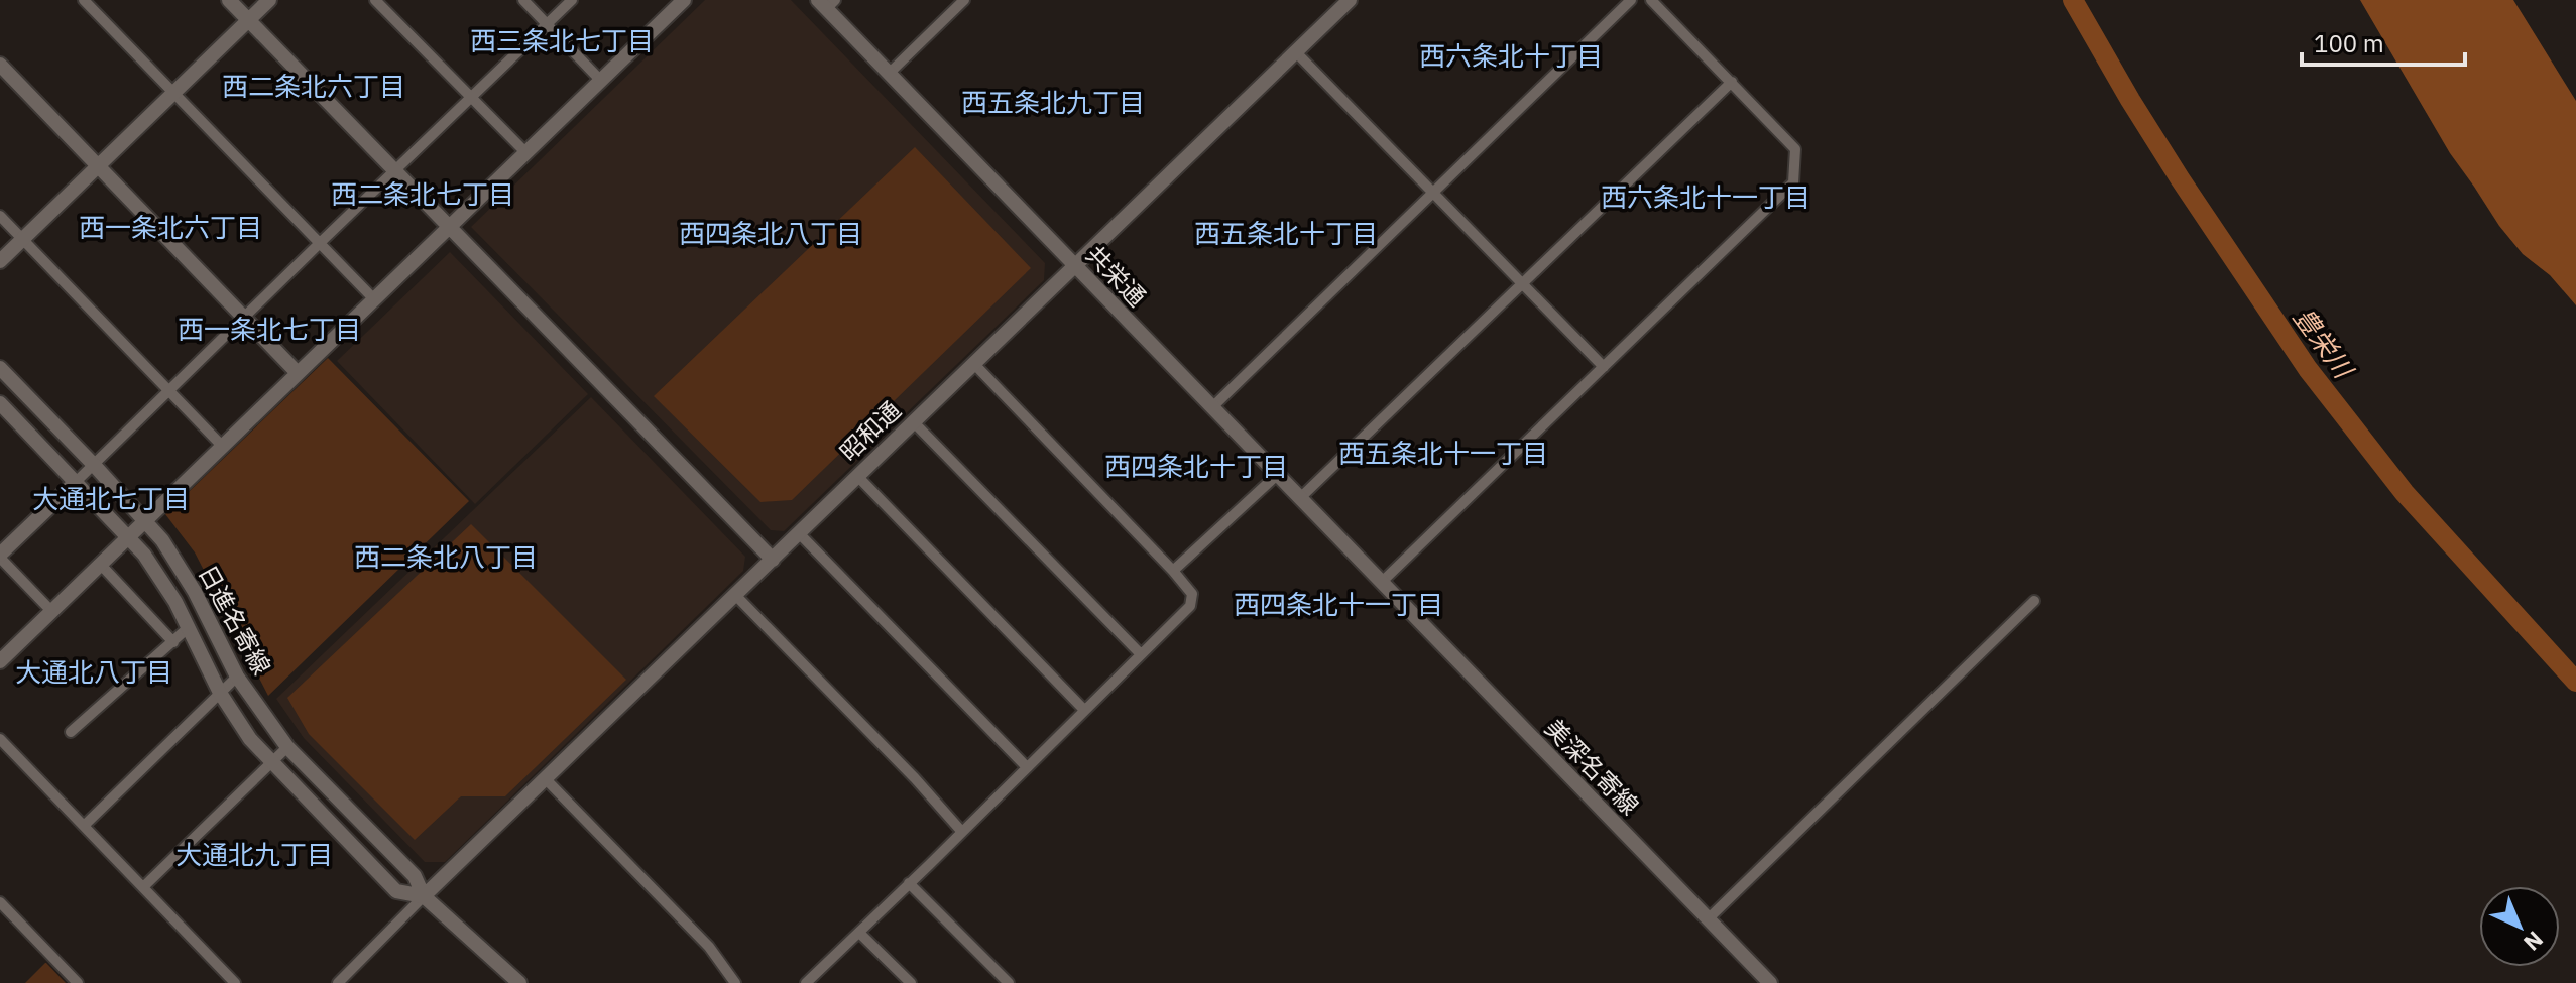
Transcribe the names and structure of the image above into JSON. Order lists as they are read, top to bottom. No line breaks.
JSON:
{"streets":{"street":["共栄通","昭和通","日進名寄線","美深名寄線"]},"crossings":[["共栄通","昭和通"],["共栄通","美深名寄線"],["昭和通","日進名寄線"]],"districts":["西三条北七丁目","西六条北十丁目","西二条北六丁目","西五条北九丁目","西二条北七丁目","西六条北十一丁目","西一条北六丁目","西四条北八丁目","西五条北十丁目","西一条北七丁目","西五条北十一丁目","西四条北十丁目","大通北七丁目","西二条北八丁目","西四条北十一丁目","大通北八丁目","大通北九丁目"],"water":["豊栄川"],"scale_bar":"100 m","north":"bottom right"}
